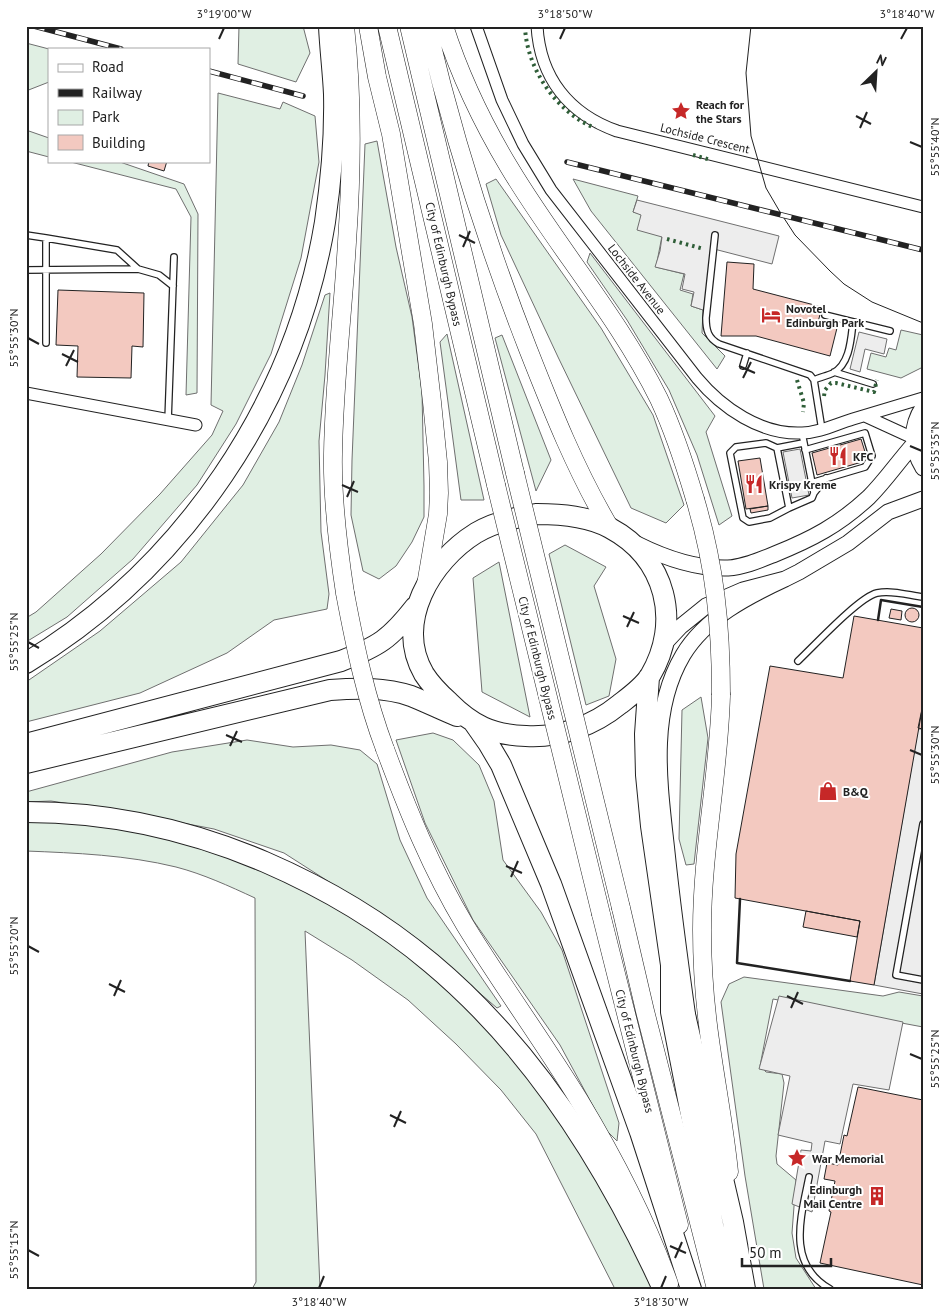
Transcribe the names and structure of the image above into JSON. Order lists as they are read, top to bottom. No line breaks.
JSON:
{"streets":{"main road":["City of Edinburgh Bypass"],"street":["Lochside Crescent","Lochside Avenue"]},"places":{"place":["Reach for the Stars","War Memorial"],"hotel":["Novotel Edinburgh Park"],"restaurant":["KFC","Krispy Kreme"],"shop":["B&Q"],"building":["Edinburgh Mail Centre"]},"legend":["Road","Railway","Park","Building"],"scale_bar":"50 m","north":"top right","coordinates":["3°19'00\"W","3°18'50\"W","3°18'40\"W","55°55'40\"N","55°55'30\"N","55°55'35\"N","55°55'25\"N","55°55'20\"N","55°55'15\"N","3°18'30\"W"]}
